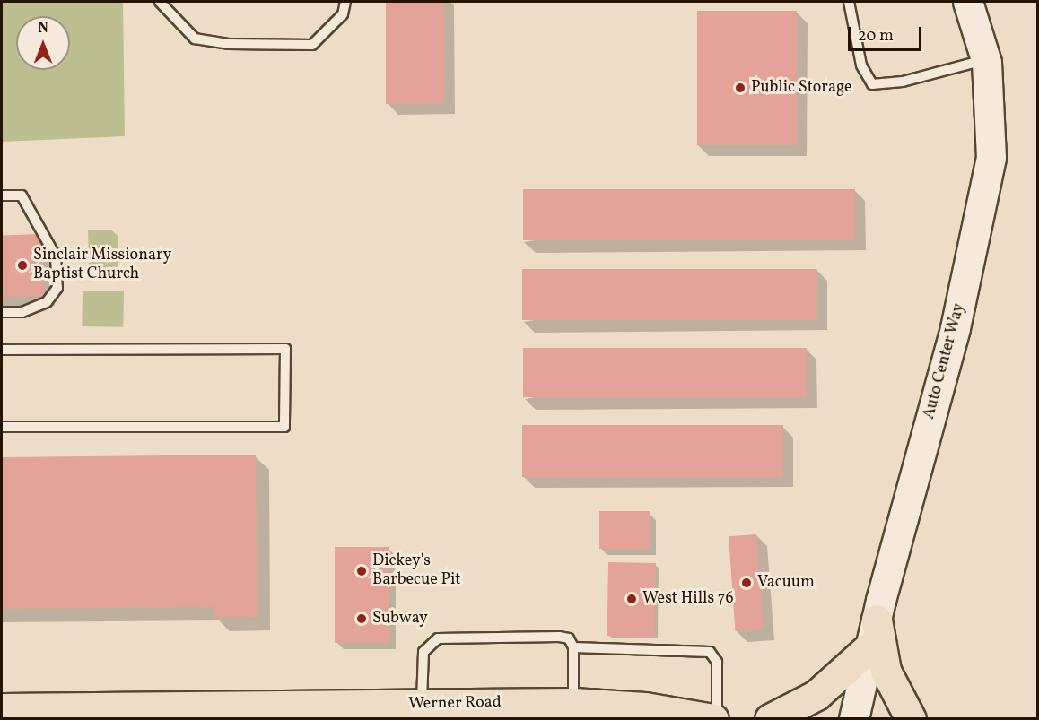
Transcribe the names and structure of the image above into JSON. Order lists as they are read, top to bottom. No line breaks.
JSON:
{"streets":{"main road":["Werner Road"],"street":["Auto Center Way"]},"places":["Public Storage","Sinclair Missionary Baptist Church","Dickey's Barbecue Pit","Vacuum","West Hills 76","Subway"],"scale_bar":"20 m","north":"top"}
